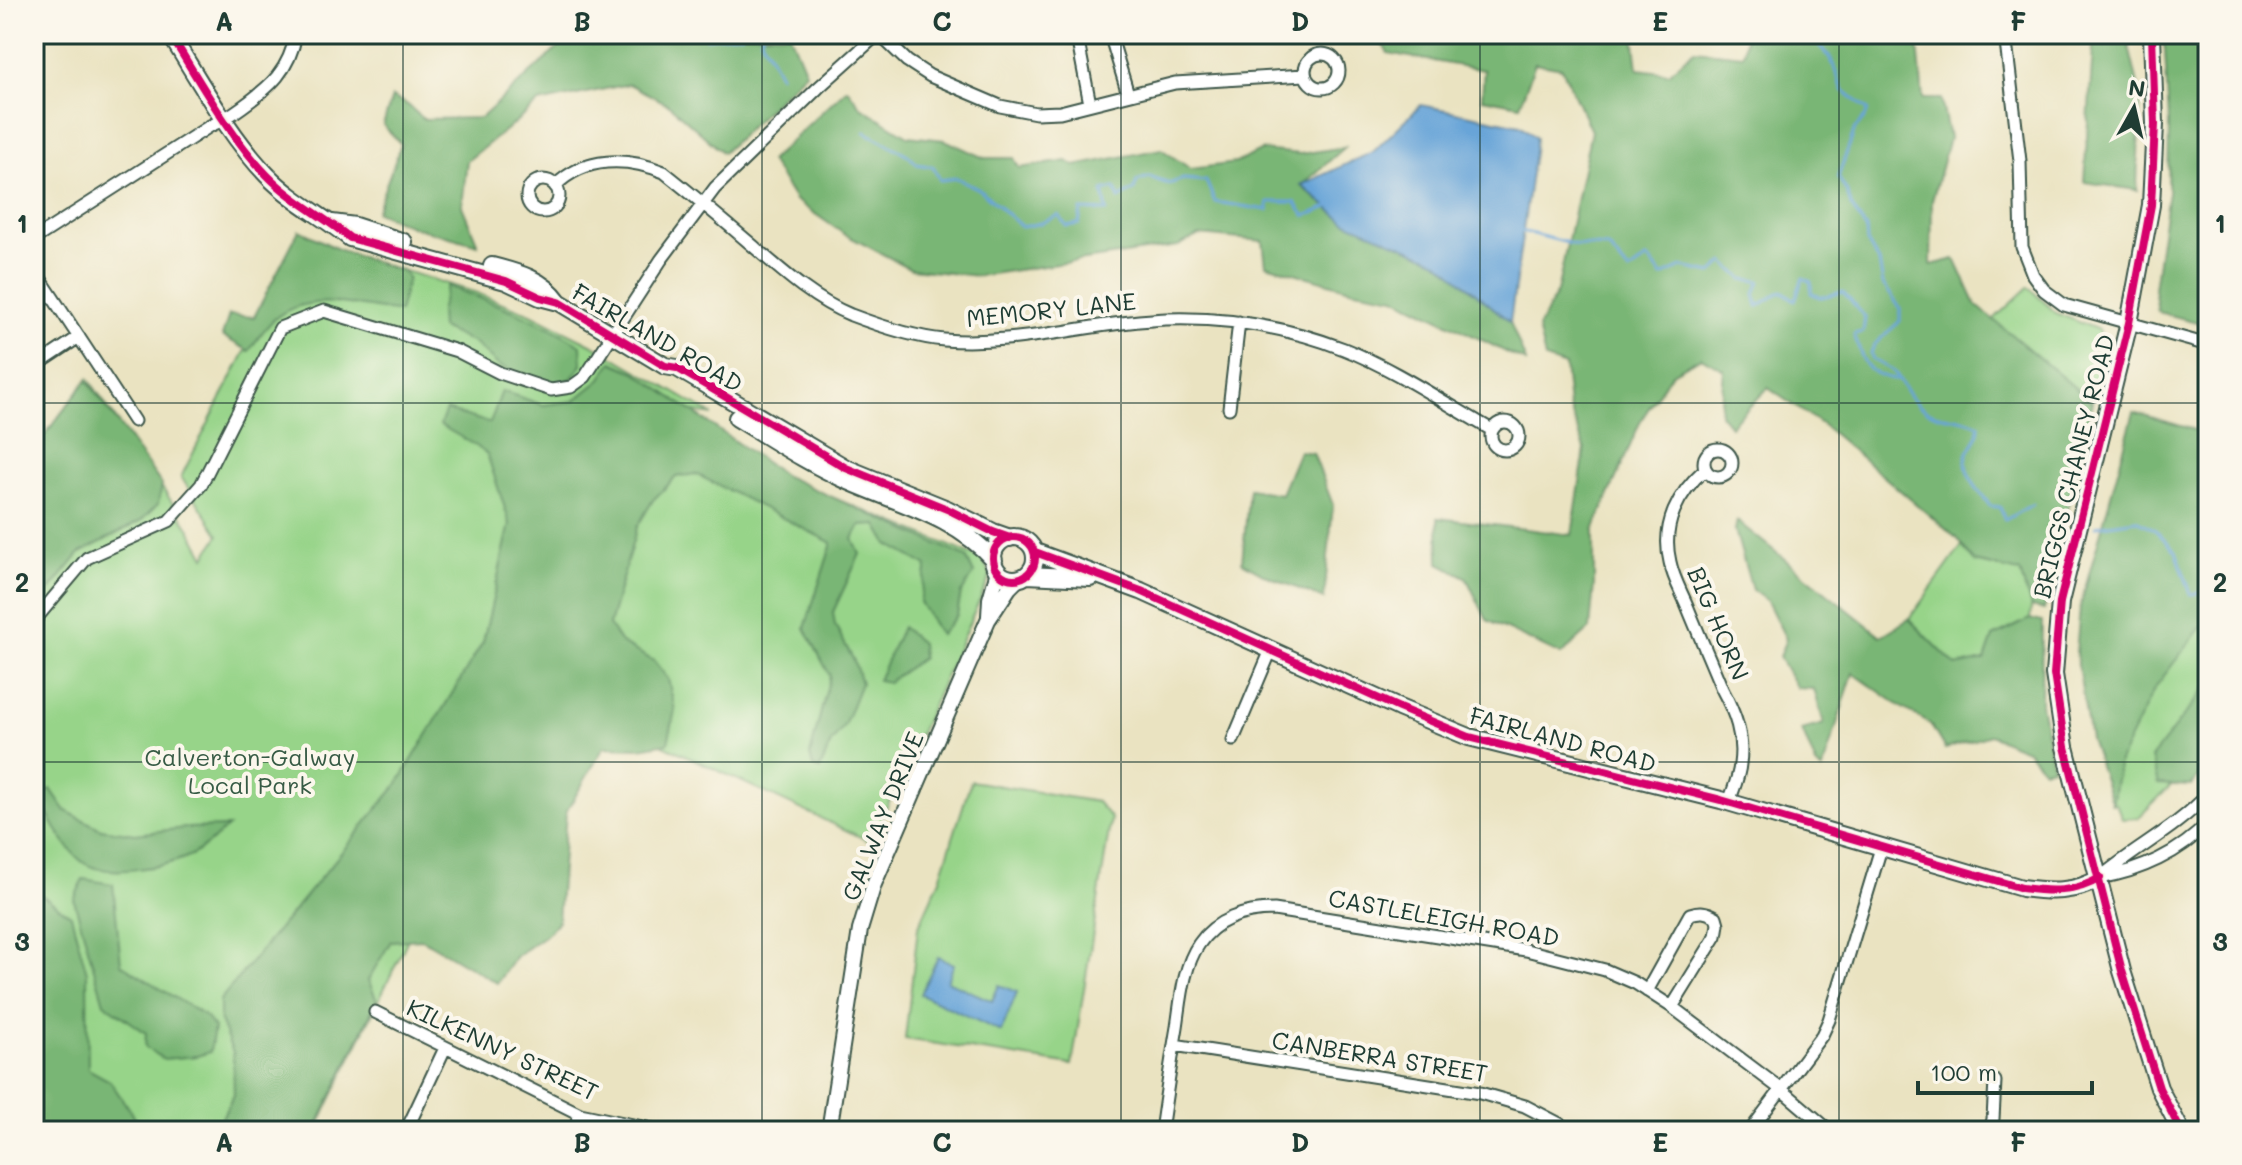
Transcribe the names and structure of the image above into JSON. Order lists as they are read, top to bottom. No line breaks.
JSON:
{"streets":{"main road":["FAIRLAND ROAD","BRIGGS CHANEY ROAD"],"street":["MEMORY LANE","BIG HORN","GALWAY DRIVE","CASTLELEIGH ROAD","KILKENNY STREET","CANBERRA STREET"]},"crossings":[["FAIRLAND ROAD","BRIGGS CHANEY ROAD"],["FAIRLAND ROAD","BIG HORN"],["FAIRLAND ROAD","GALWAY DRIVE"],["CASTLELEIGH ROAD","CANBERRA STREET"]],"parks":["Calverton-Galway Local Park"],"scale_bar":"100 m","north":"top","grid":{"columns":["A","B","C","D","E","F"],"rows":["1","2","3"]}}
